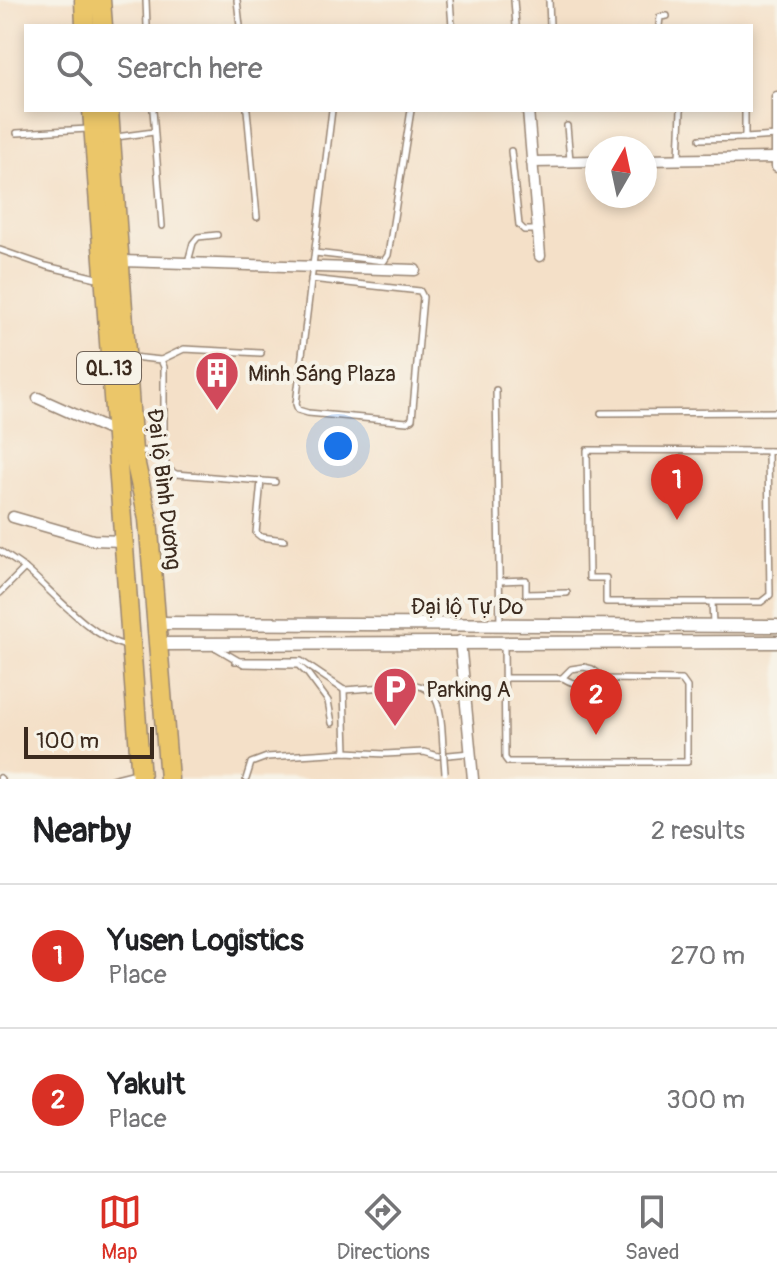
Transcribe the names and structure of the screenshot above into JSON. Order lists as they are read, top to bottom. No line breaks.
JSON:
{"streets":{"highway":["QL.13","Đại lộ Bình Dương"],"street":["Đại lộ Tự Do"]},"crossings":[["Đại lộ Bình Dương","Đại lộ Tự Do"]],"places":{"building":["Minh Sáng Plaza"],"parking":["Parking A"]},"scale_bar":"100 m","north":"top","page":{"search":"Search here","pins":["1","2"],"scale":"100 m","heading":["Nearby","2 results"],"list":[{"mark":"1","name":"Yusen Logistics","note":"Place","value":"270 m"},{"mark":"2","name":"Yakult","note":"Place","value":"300 m"}],"nav":["Map","Directions","Saved"]}}
